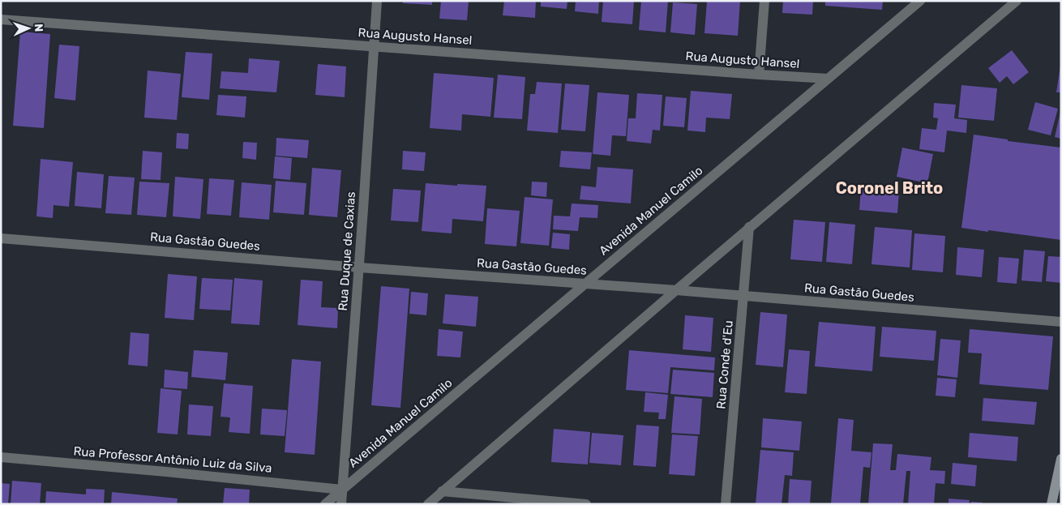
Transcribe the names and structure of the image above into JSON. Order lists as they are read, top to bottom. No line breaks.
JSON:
{"streets":{"street":["Rua Augusto Hansel","Avenida Manuel Camilo","Rua Gastão Guedes","Rua Duque de Caxias","Rua Conde d'Eu","Rua Professor Antônio Luiz da Silva"]},"crossings":[["Rua Augusto Hansel","Avenida Manuel Camilo"],["Rua Augusto Hansel","Rua Duque de Caxias"],["Avenida Manuel Camilo","Rua Gastão Guedes"],["Avenida Manuel Camilo","Rua Duque de Caxias"],["Avenida Manuel Camilo","Rua Professor Antônio Luiz da Silva"],["Rua Gastão Guedes","Rua Duque de Caxias"],["Rua Gastão Guedes","Rua Conde d'Eu"],["Rua Duque de Caxias","Rua Professor Antônio Luiz da Silva"]],"districts":["Coronel Brito"],"north":"right"}
